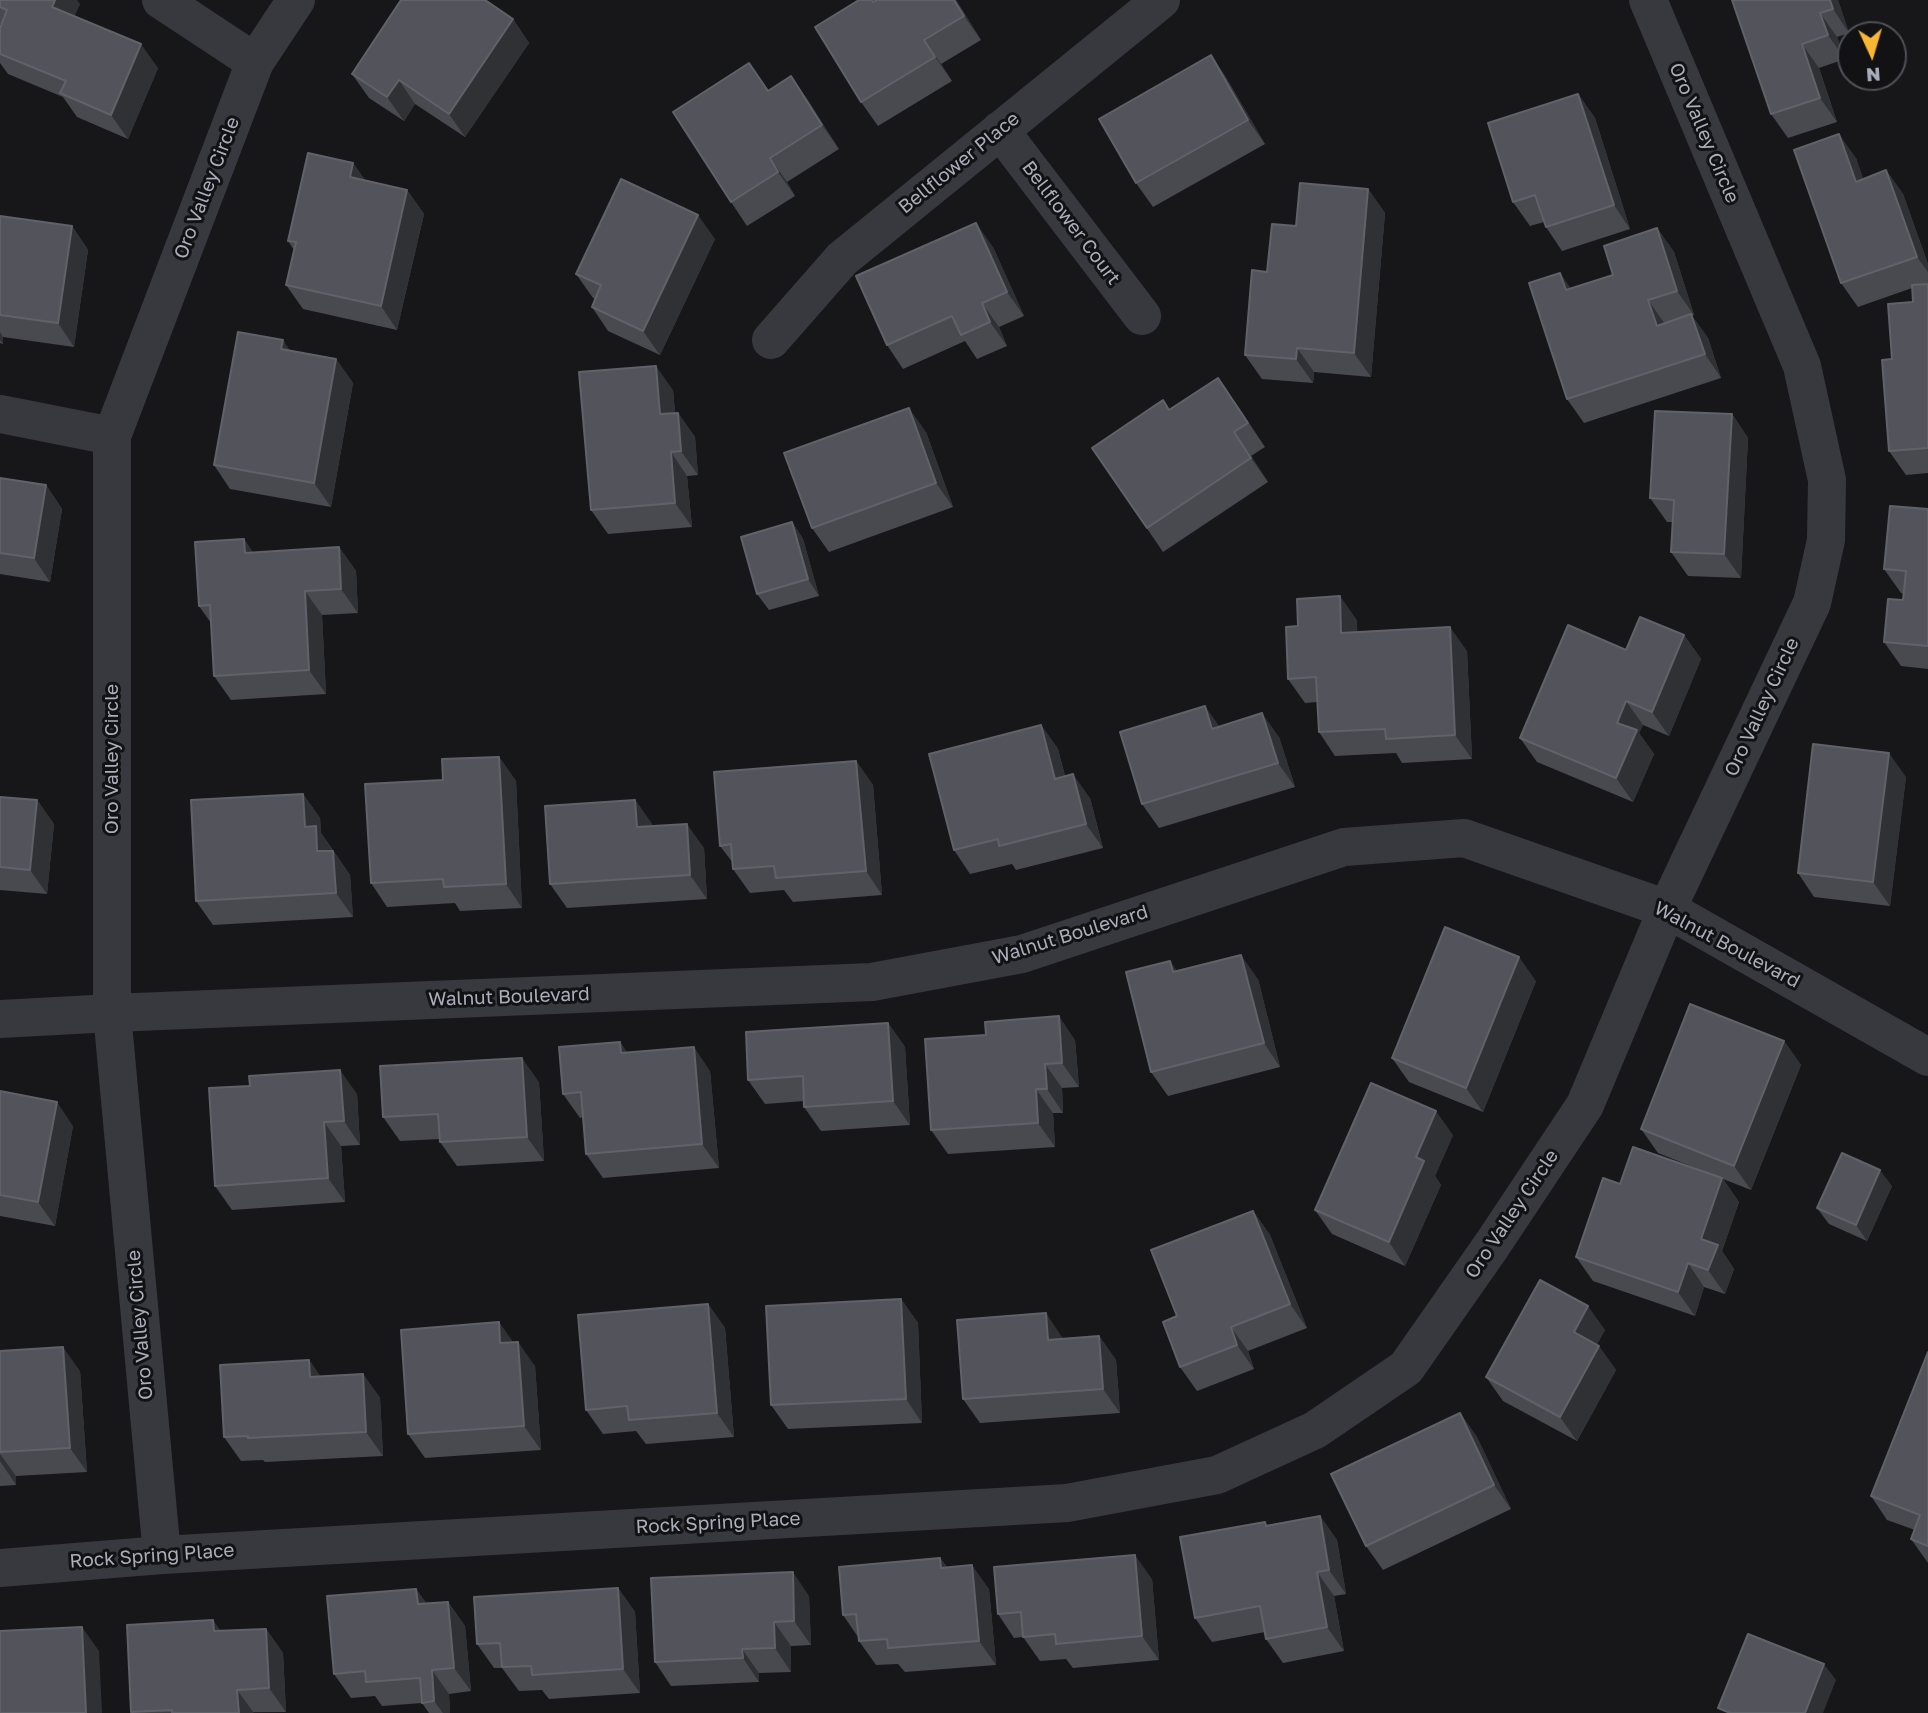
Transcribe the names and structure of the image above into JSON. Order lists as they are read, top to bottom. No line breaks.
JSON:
{"streets":{"street":["Oro Valley Circle","Bellflower Place","Bellflower Court","Walnut Boulevard","Rock Spring Place"]},"crossings":[["Oro Valley Circle","Walnut Boulevard"],["Oro Valley Circle","Rock Spring Place"],["Bellflower Place","Bellflower Court"]],"north":"bottom"}
